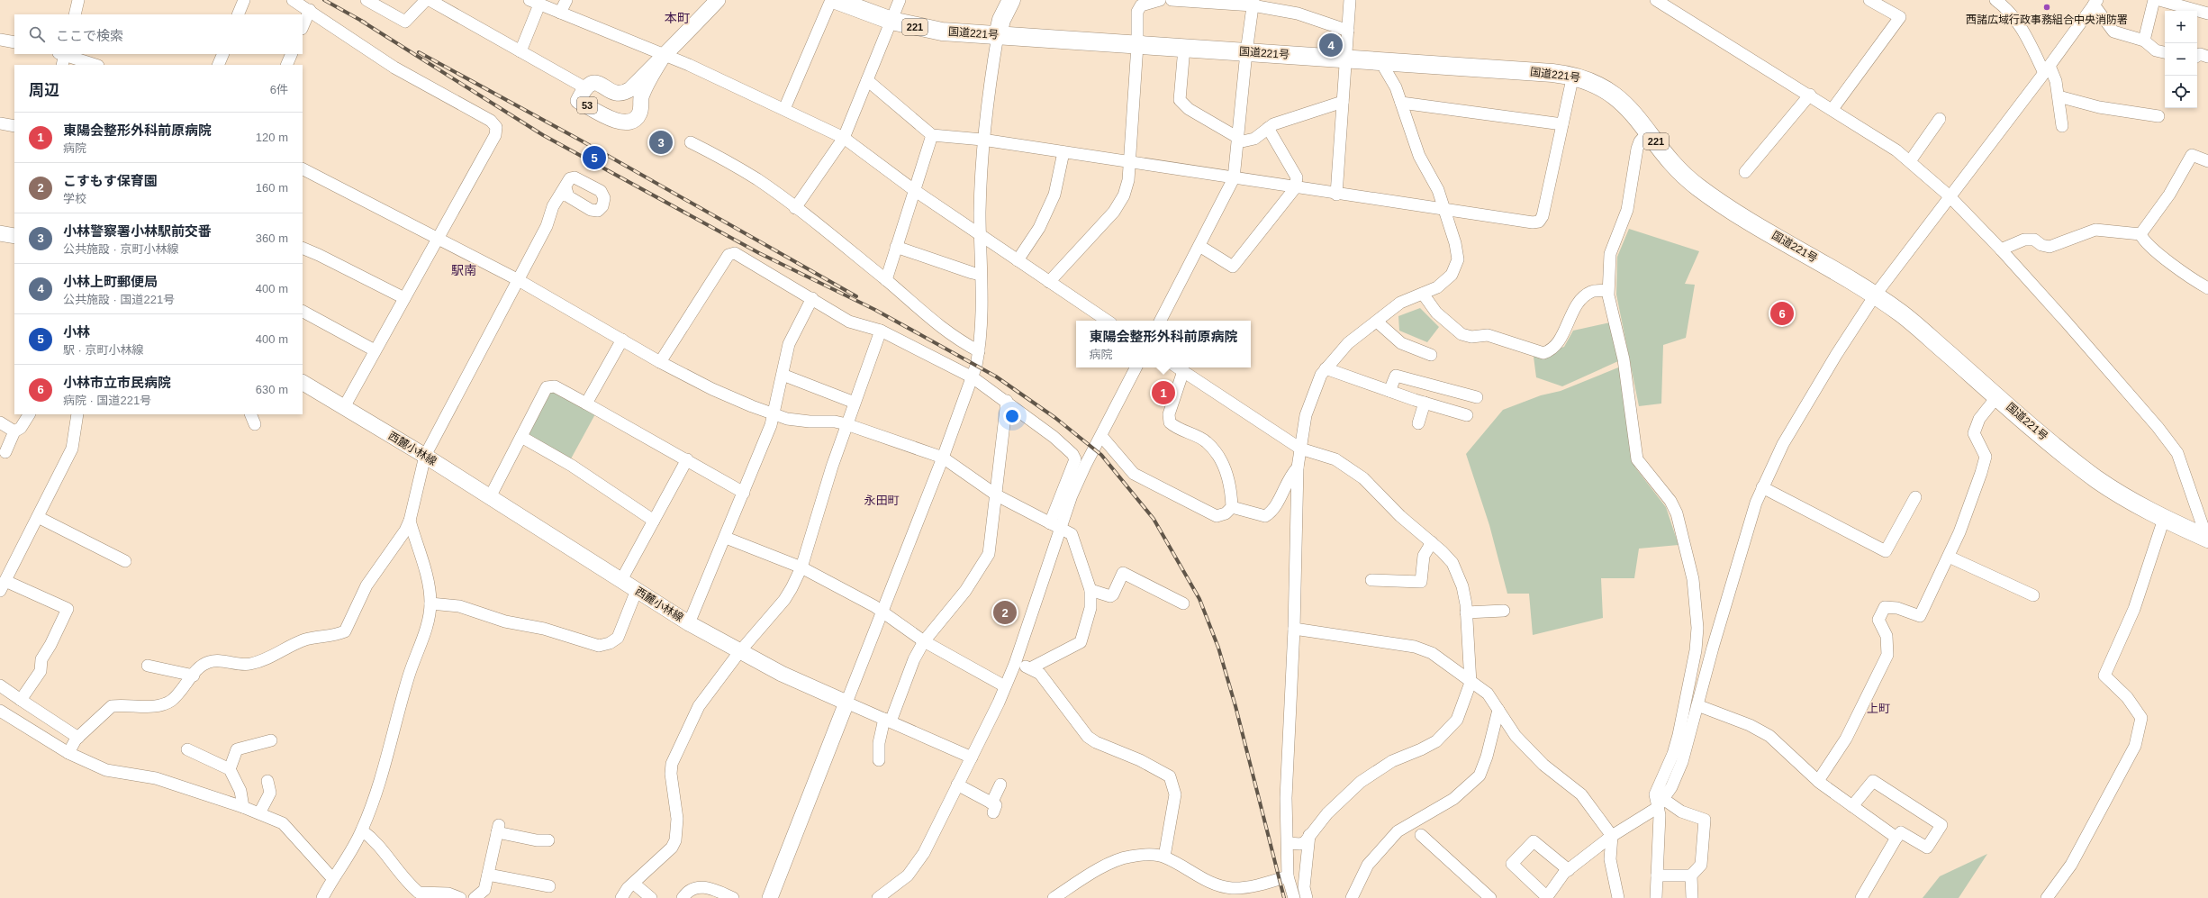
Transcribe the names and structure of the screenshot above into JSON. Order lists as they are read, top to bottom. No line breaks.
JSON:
{"streets":{"highway":["221","国道221号"],"main road":["53","西麓小林線"]},"districts":["本町","駅南","永田町","上町"],"places":["西諸広域行政事務組合中央消防署"],"page":{"map_buttons":["+","−"],"search":"ここで検索","pins":["4","3","5","6","1","2"],"heading":["周辺","6件"],"list":[{"mark":"1","name":"東陽会整形外科前原病院","note":"病院","value":"120 m"},{"mark":"2","name":"こすもす保育園","note":"学校","value":"160 m"},{"mark":"3","name":"小林警察署小林駅前交番","note":"公共施設 · 京町小林線","value":"360 m"},{"mark":"4","name":"小林上町郵便局","note":"公共施設 · 国道221号","value":"400 m"},{"mark":"5","name":"小林","note":"駅 · 京町小林線","value":"400 m"},{"mark":"6","name":"小林市立市民病院","note":"病院 · 国道221号","value":"630 m"}],"popup":["東陽会整形外科前原病院","病院"]}}
